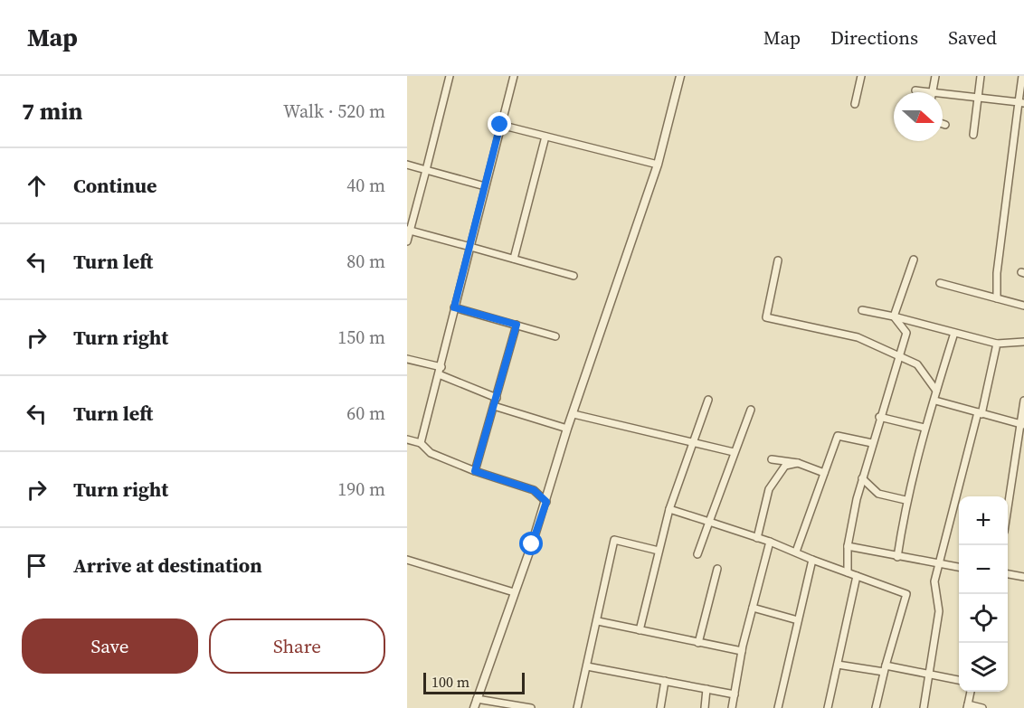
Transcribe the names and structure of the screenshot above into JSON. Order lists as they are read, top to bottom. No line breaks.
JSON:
{"scale_bar":"100 m","north":"right","page":{"header":"Map","nav":["Map","Directions","Saved"],"heading":["7 min","Walk · 520 m"],"list":[["Continue","40 m"],["Turn left","80 m"],["Turn right","150 m"],["Turn left","60 m"],["Turn right","190 m"],"Arrive at destination"],"map_buttons":["+","−"],"buttons":["Save","Share"],"scale":"100 m"}}
